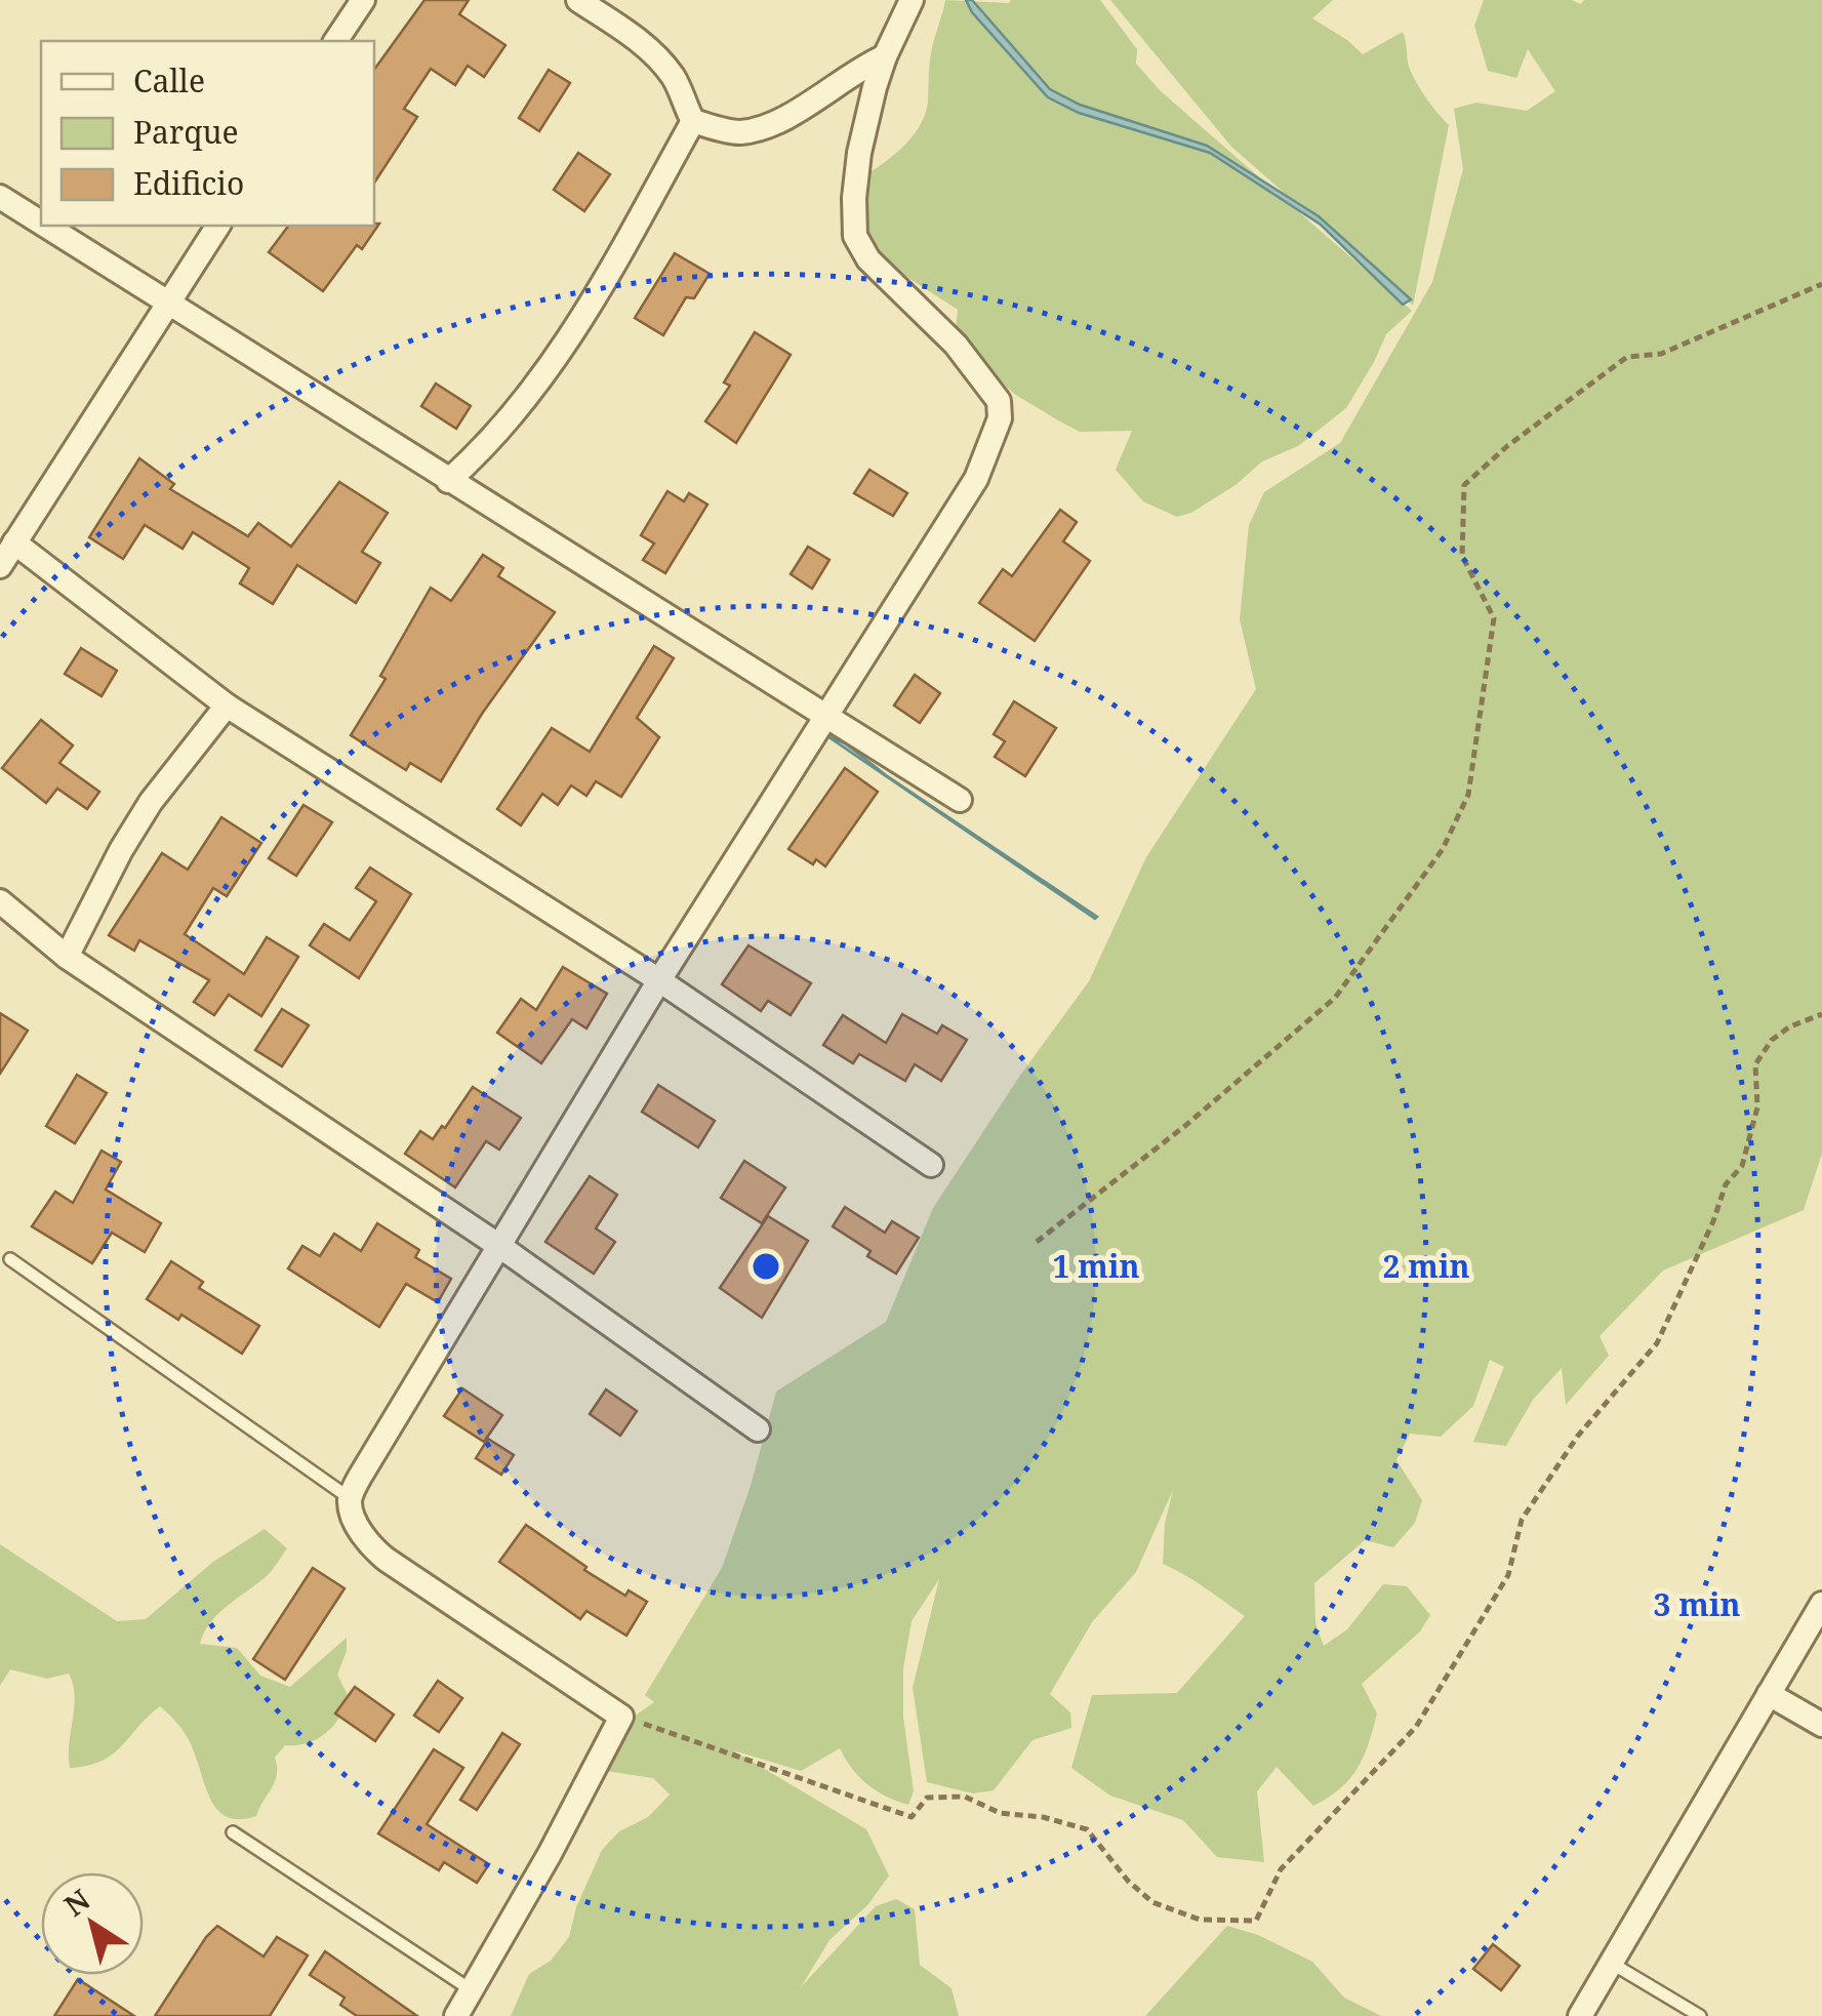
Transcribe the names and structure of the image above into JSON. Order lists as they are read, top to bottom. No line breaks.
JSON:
{"legend":["Calle","Parque","Edificio"],"north":"top left","rings":["1 min","2 min","3 min"]}
